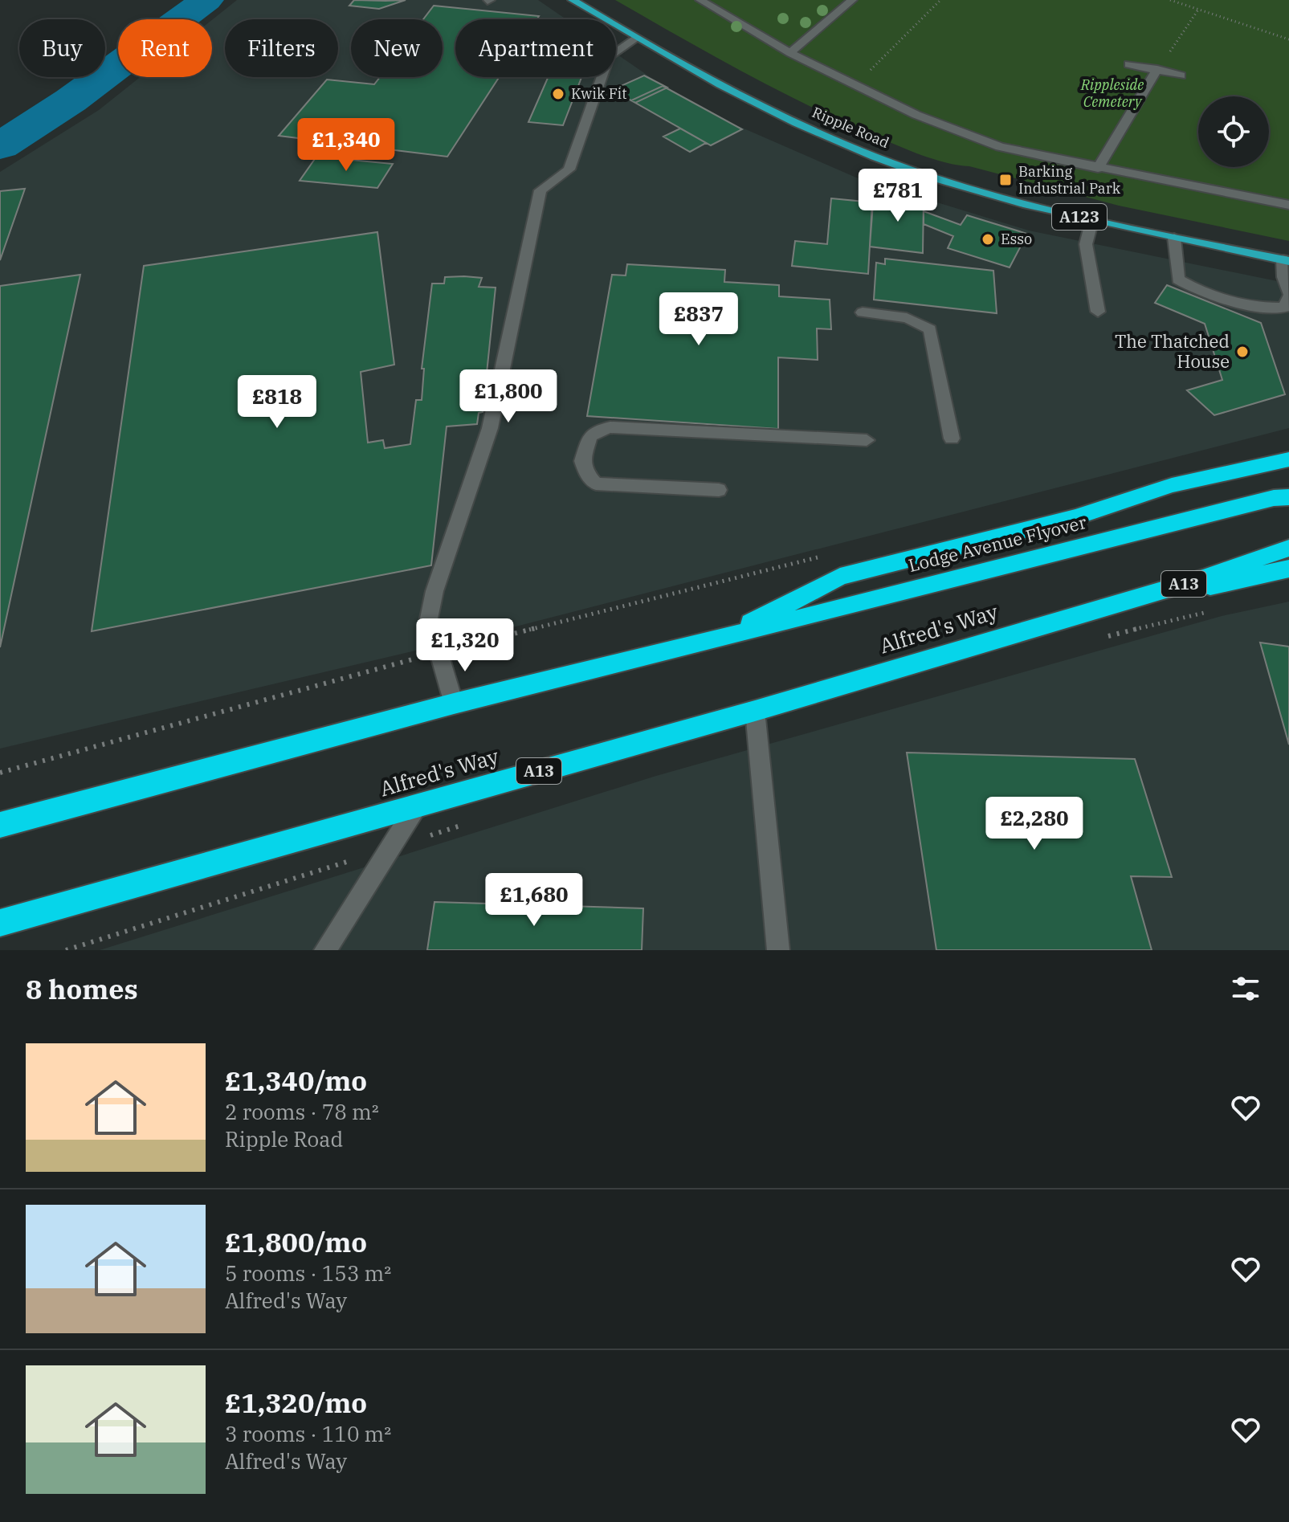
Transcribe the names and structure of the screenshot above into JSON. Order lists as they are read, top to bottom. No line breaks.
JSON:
{"streets":{"highway":["Lodge Avenue Flyover","A13","Alfred's Way"],"main road":["Ripple Road","A123"]},"crossings":[["A13","Alfred's Way"]],"parks":["Rippleside Cemetery"],"places":{"other":["Kwik Fit","Esso","The Thatched House"],"transit":["Barking Industrial Park"]},"page":{"chip":["Buy","Rent","Filters","New","Apartment"],"price":["£1,340","£781","£837","£1,800","£818","£1,320","£2,280","£1,680"],"heading":"8 homes","list":[{"name":"£1,340/mo","note":"2 rooms · 78 m² · Ripple Road"},{"name":"£1,800/mo","note":"5 rooms · 153 m² · Alfred's Way"},{"name":"£1,320/mo","note":"3 rooms · 110 m² · Alfred's Way"}]}}
